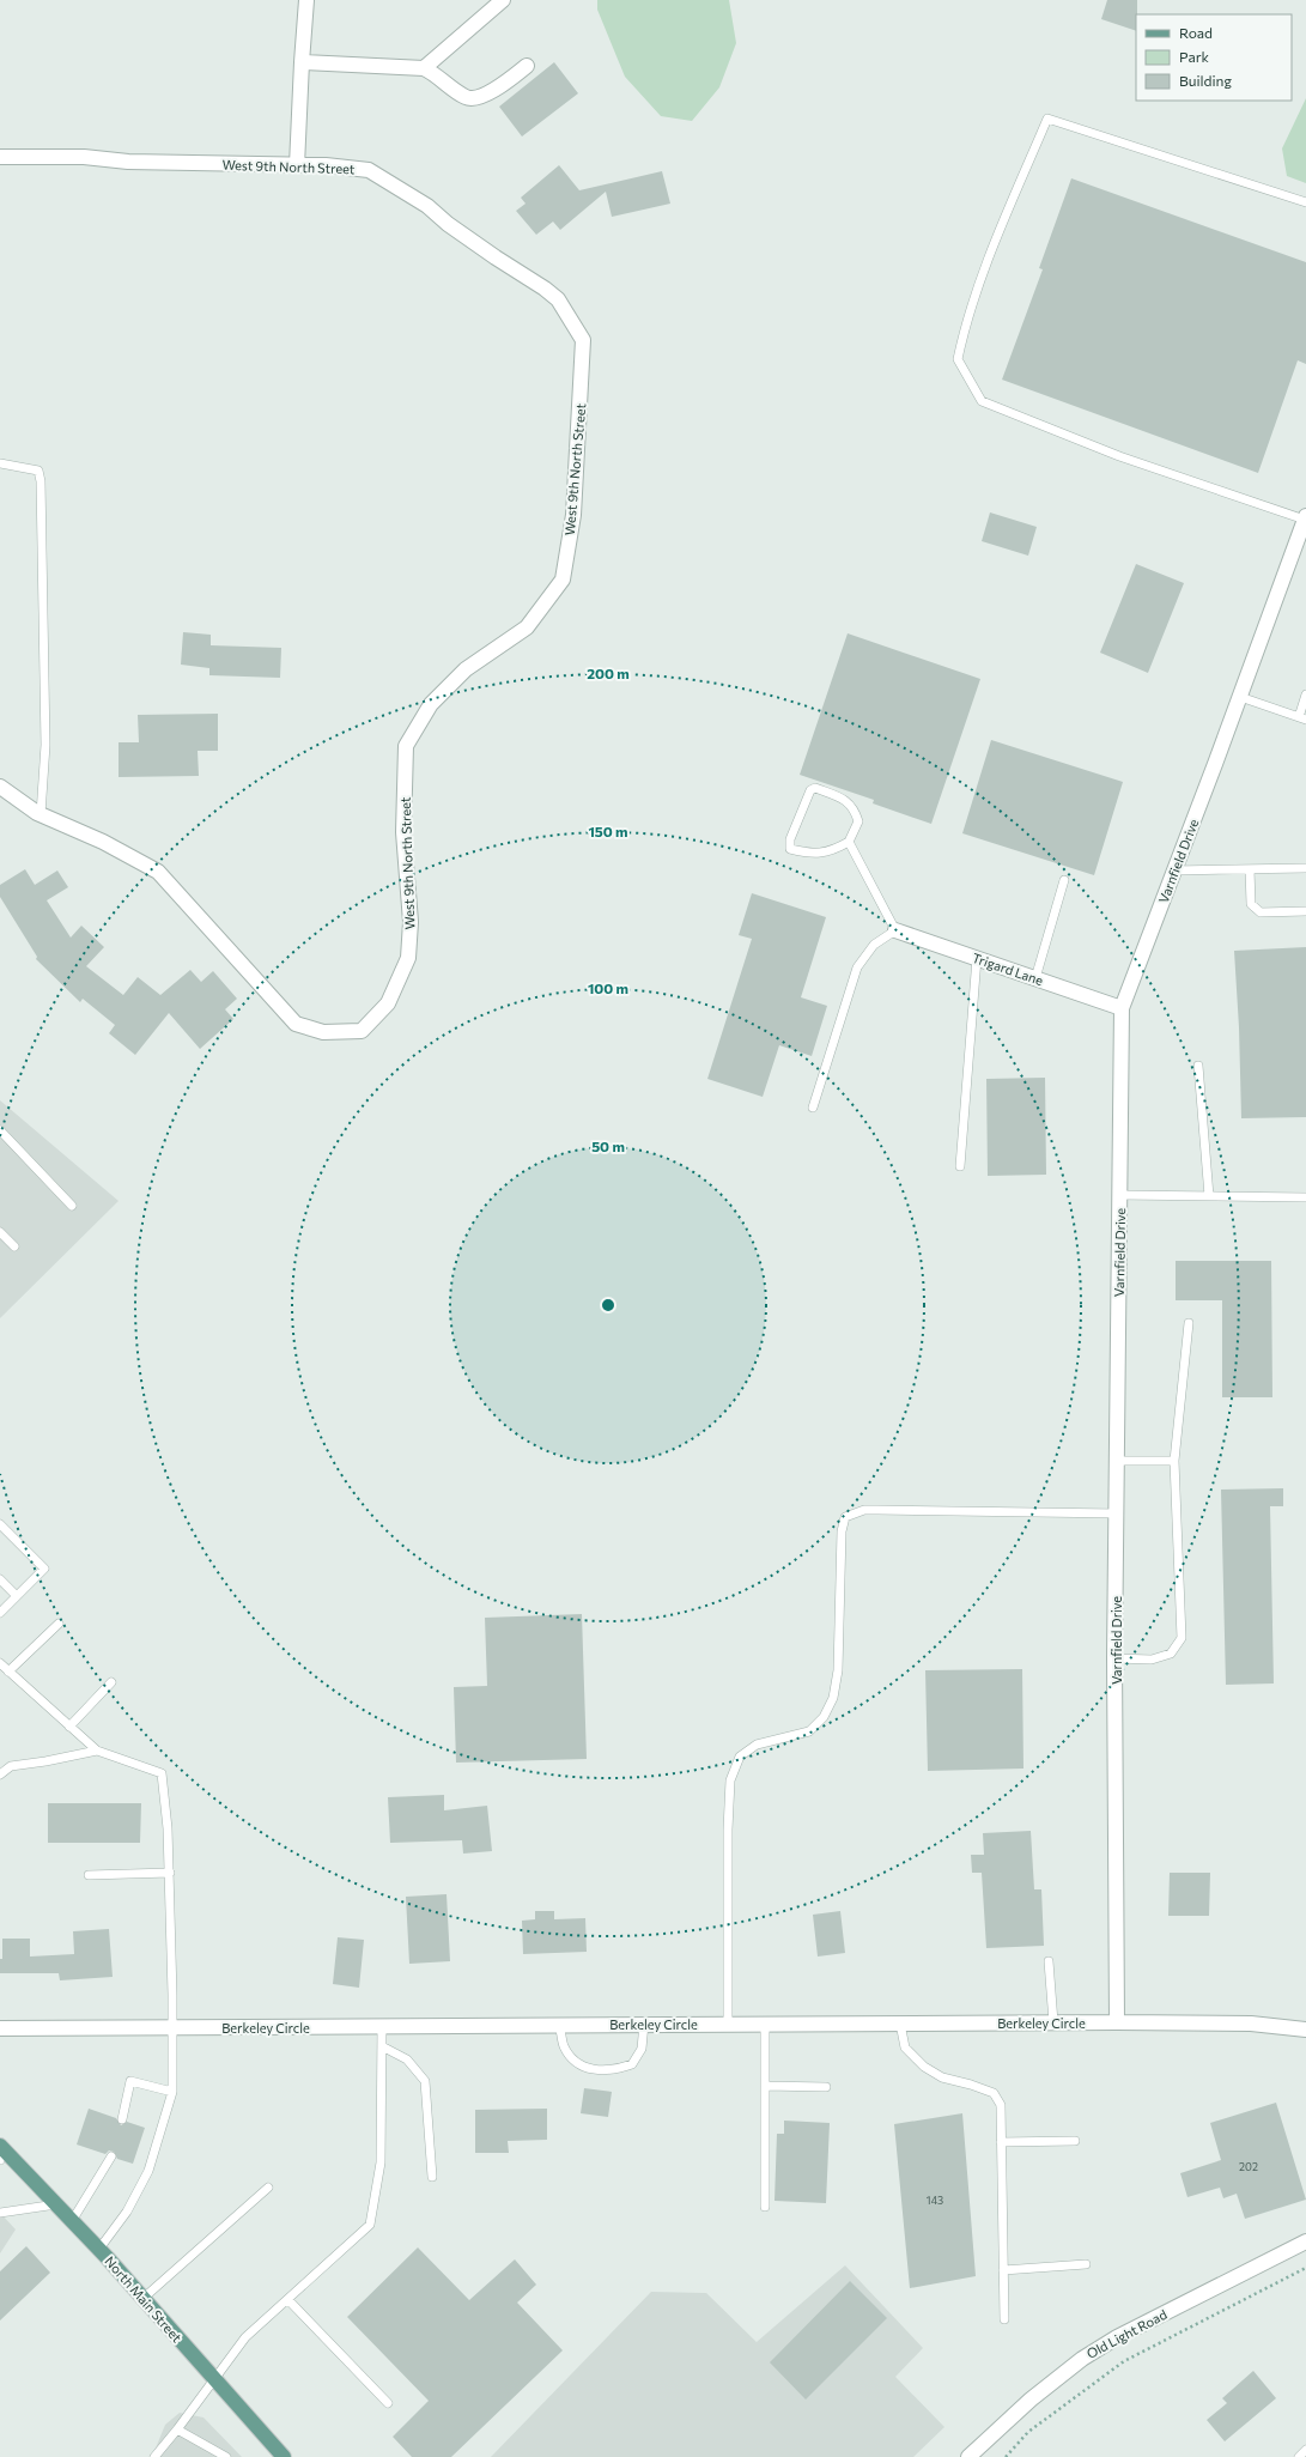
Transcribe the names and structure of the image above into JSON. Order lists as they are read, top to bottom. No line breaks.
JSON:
{"streets":{"main road":["North Main Street"],"street":["West 9th North Street","Varnfield Drive","Trigard Lane","Berkeley Circle","Old Light Road"]},"crossings":[["Varnfield Drive","Trigard Lane"],["Varnfield Drive","Berkeley Circle"]],"house_numbers":["202","143"],"legend":["Road","Park","Building"],"rings":["200 m","150 m","100 m","50 m"]}
